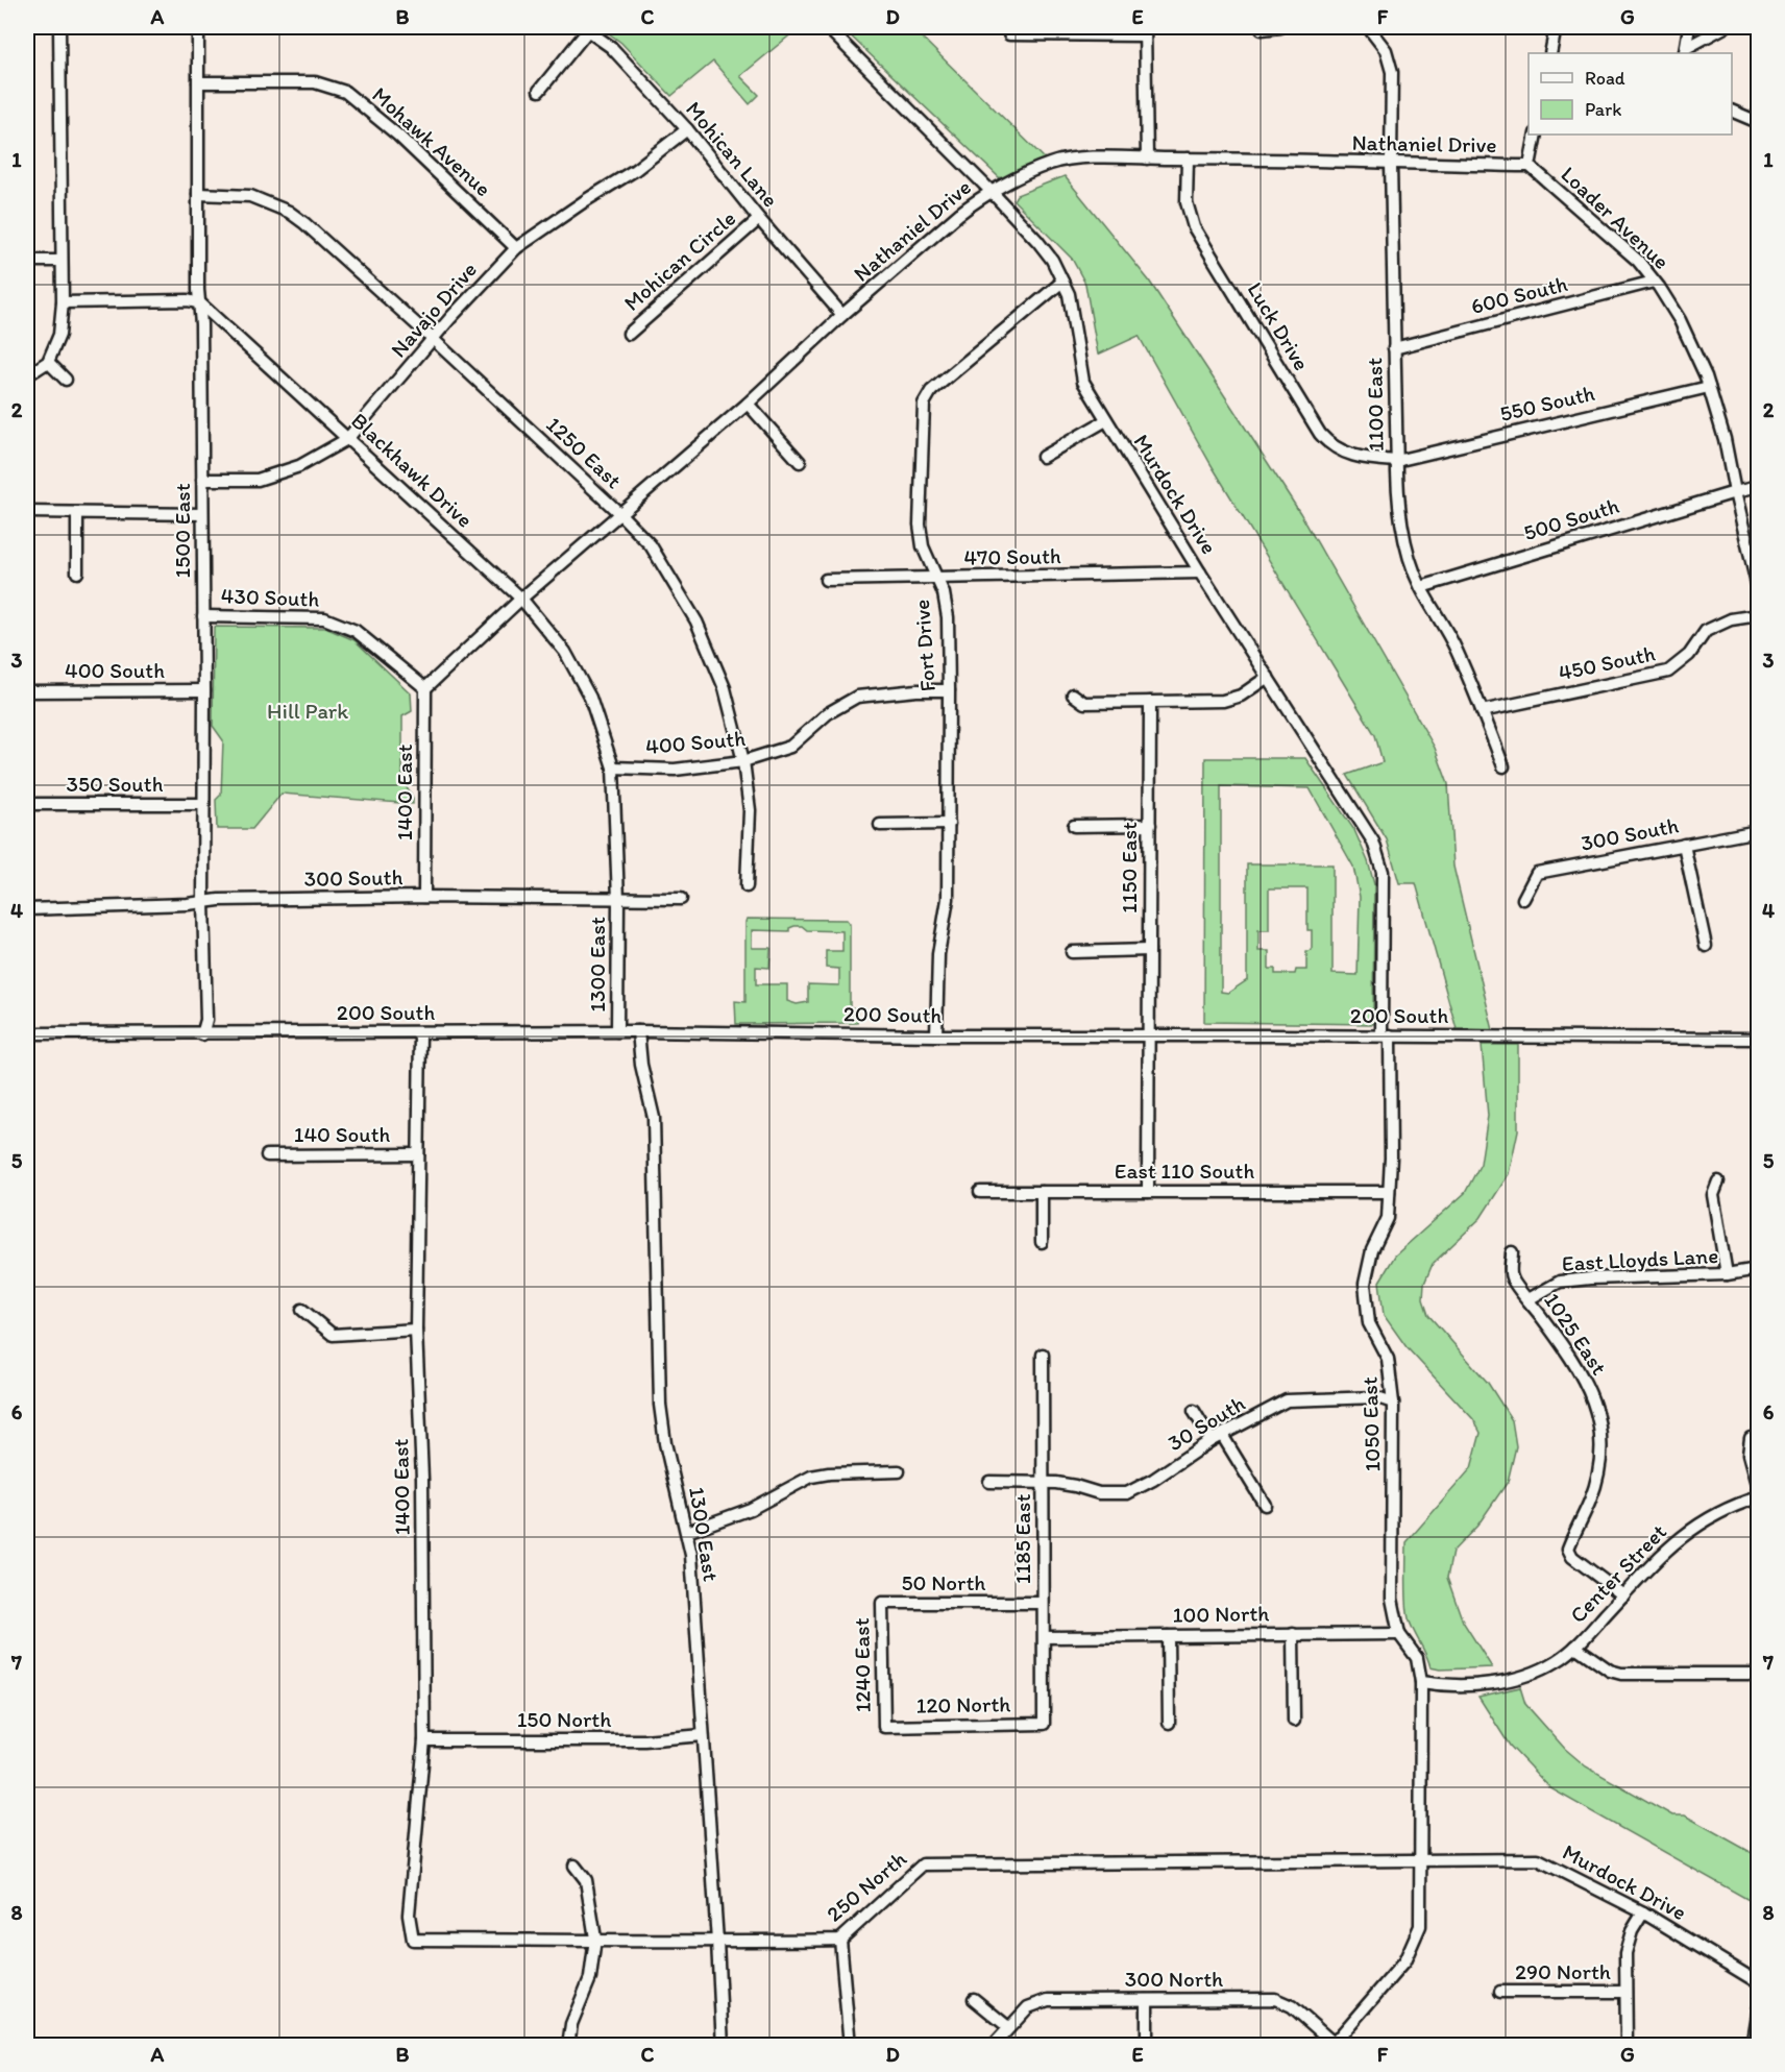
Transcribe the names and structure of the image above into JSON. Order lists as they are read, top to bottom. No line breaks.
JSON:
{"streets":{"street":["Mohawk Avenue","Nathaniel Drive","Mohican Lane","Loader Avenue","Mohican Circle","600 South","Navajo Drive","Luck Drive","550 South","1100 East","1250 East","Blackhawk Drive","Murdock Drive","500 South","1500 East","470 South","430 South","Fort Drive","450 South","400 South","350 South","1400 East","300 South","1150 East","1300 East","200 South","140 South","East 110 South","East Lloyds Lane","1025 East","30 South","1050 East","1185 East","Center Street","50 North","100 North","1240 East","120 North","150 North","250 North","290 North","300 North"]},"crossings":[["Mohawk Avenue","Navajo Drive"],["Mohawk Avenue","1500 East"],["Nathaniel Drive","Mohican Lane"],["Nathaniel Drive","Loader Avenue"],["Nathaniel Drive","Luck Drive"],["Nathaniel Drive","1100 East"],["Nathaniel Drive","1250 East"],["Nathaniel Drive","Blackhawk Drive"],["Nathaniel Drive","Murdock Drive"],["Nathaniel Drive","430 South"],["Nathaniel Drive","1400 East"],["Mohican Lane","Mohican Circle"],["Mohican Lane","Navajo Drive"],["Loader Avenue","600 South"],["Loader Avenue","550 South"],["Loader Avenue","500 South"],["600 South","1100 East"],["Navajo Drive","1250 East"],["Navajo Drive","Blackhawk Drive"],["Navajo Drive","1500 East"],["Luck Drive","550 South"],["Luck Drive","1100 East"],["550 South","1100 East"],["1100 East","500 South"],["1100 East","450 South"],["1250 East","1500 East"],["1250 East","400 South"],["Blackhawk Drive","1500 East"],["Blackhawk Drive","400 South"],["Blackhawk Drive","300 South"],["Blackhawk Drive","1300 East"],["Murdock Drive","470 South"],["Murdock Drive","Fort Drive"],["Murdock Drive","200 South"],["Murdock Drive","1050 East"],["Murdock Drive","250 North"],["1500 East","430 South"],["1500 East","400 South"],["1500 East","350 South"],["1500 East","300 South"],["1500 East","200 South"],["470 South","Fort Drive"],["430 South","1400 East"],["Fort Drive","400 South"],["Fort Drive","200 South"],["1400 East","300 South"],["1400 East","200 South"],["1400 East","140 South"],["1400 East","150 North"],["1400 East","250 North"],["300 South","1300 East"],["1150 East","200 South"],["1150 East","East 110 South"],["1300 East","200 South"],["1300 East","150 North"],["1300 East","250 North"],["200 South","1050 East"],["East 110 South","1050 East"],["East Lloyds Lane","1025 East"],["1025 East","Center Street"],["30 South","1050 East"],["30 South","1185 East"],["1050 East","100 North"],["1185 East","50 North"],["1185 East","100 North"],["1185 East","120 North"],["50 North","1240 East"],["1240 East","120 North"]],"parks":["Hill Park"],"legend":["Road","Park"],"grid":{"columns":["A","B","C","D","E","F","G"],"rows":["1","2","3","4","5","6","7","8"]}}
